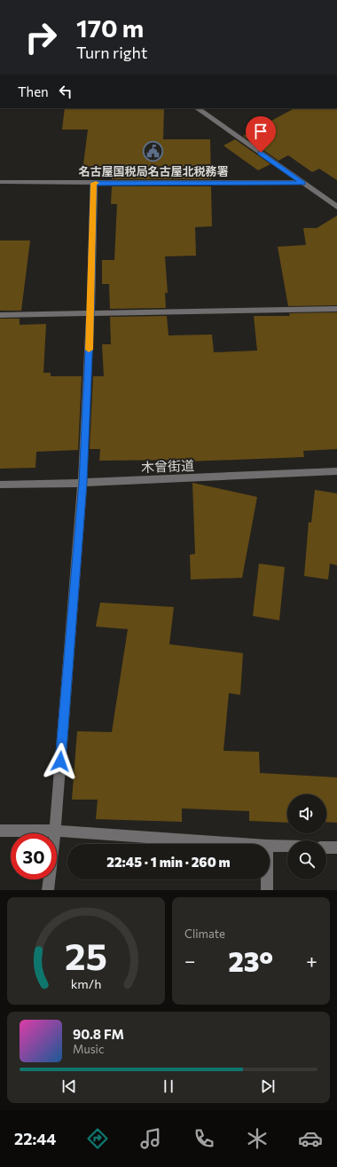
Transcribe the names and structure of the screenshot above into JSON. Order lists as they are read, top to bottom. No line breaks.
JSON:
{"streets":{"street":["木曾街道"]},"places":{"public building":["名古屋国税局名古屋北税務署"]},"page":{"turn":["170 m","Turn right"],"then":"Then","limit":"30","trip":"22:45 · 1 min · 260 m","tile":"Climate","heat":["−","23°","+"],"song":["90.8 FM","Music"],"tabs":"22:44","gauge":["25","km/h"]}}
